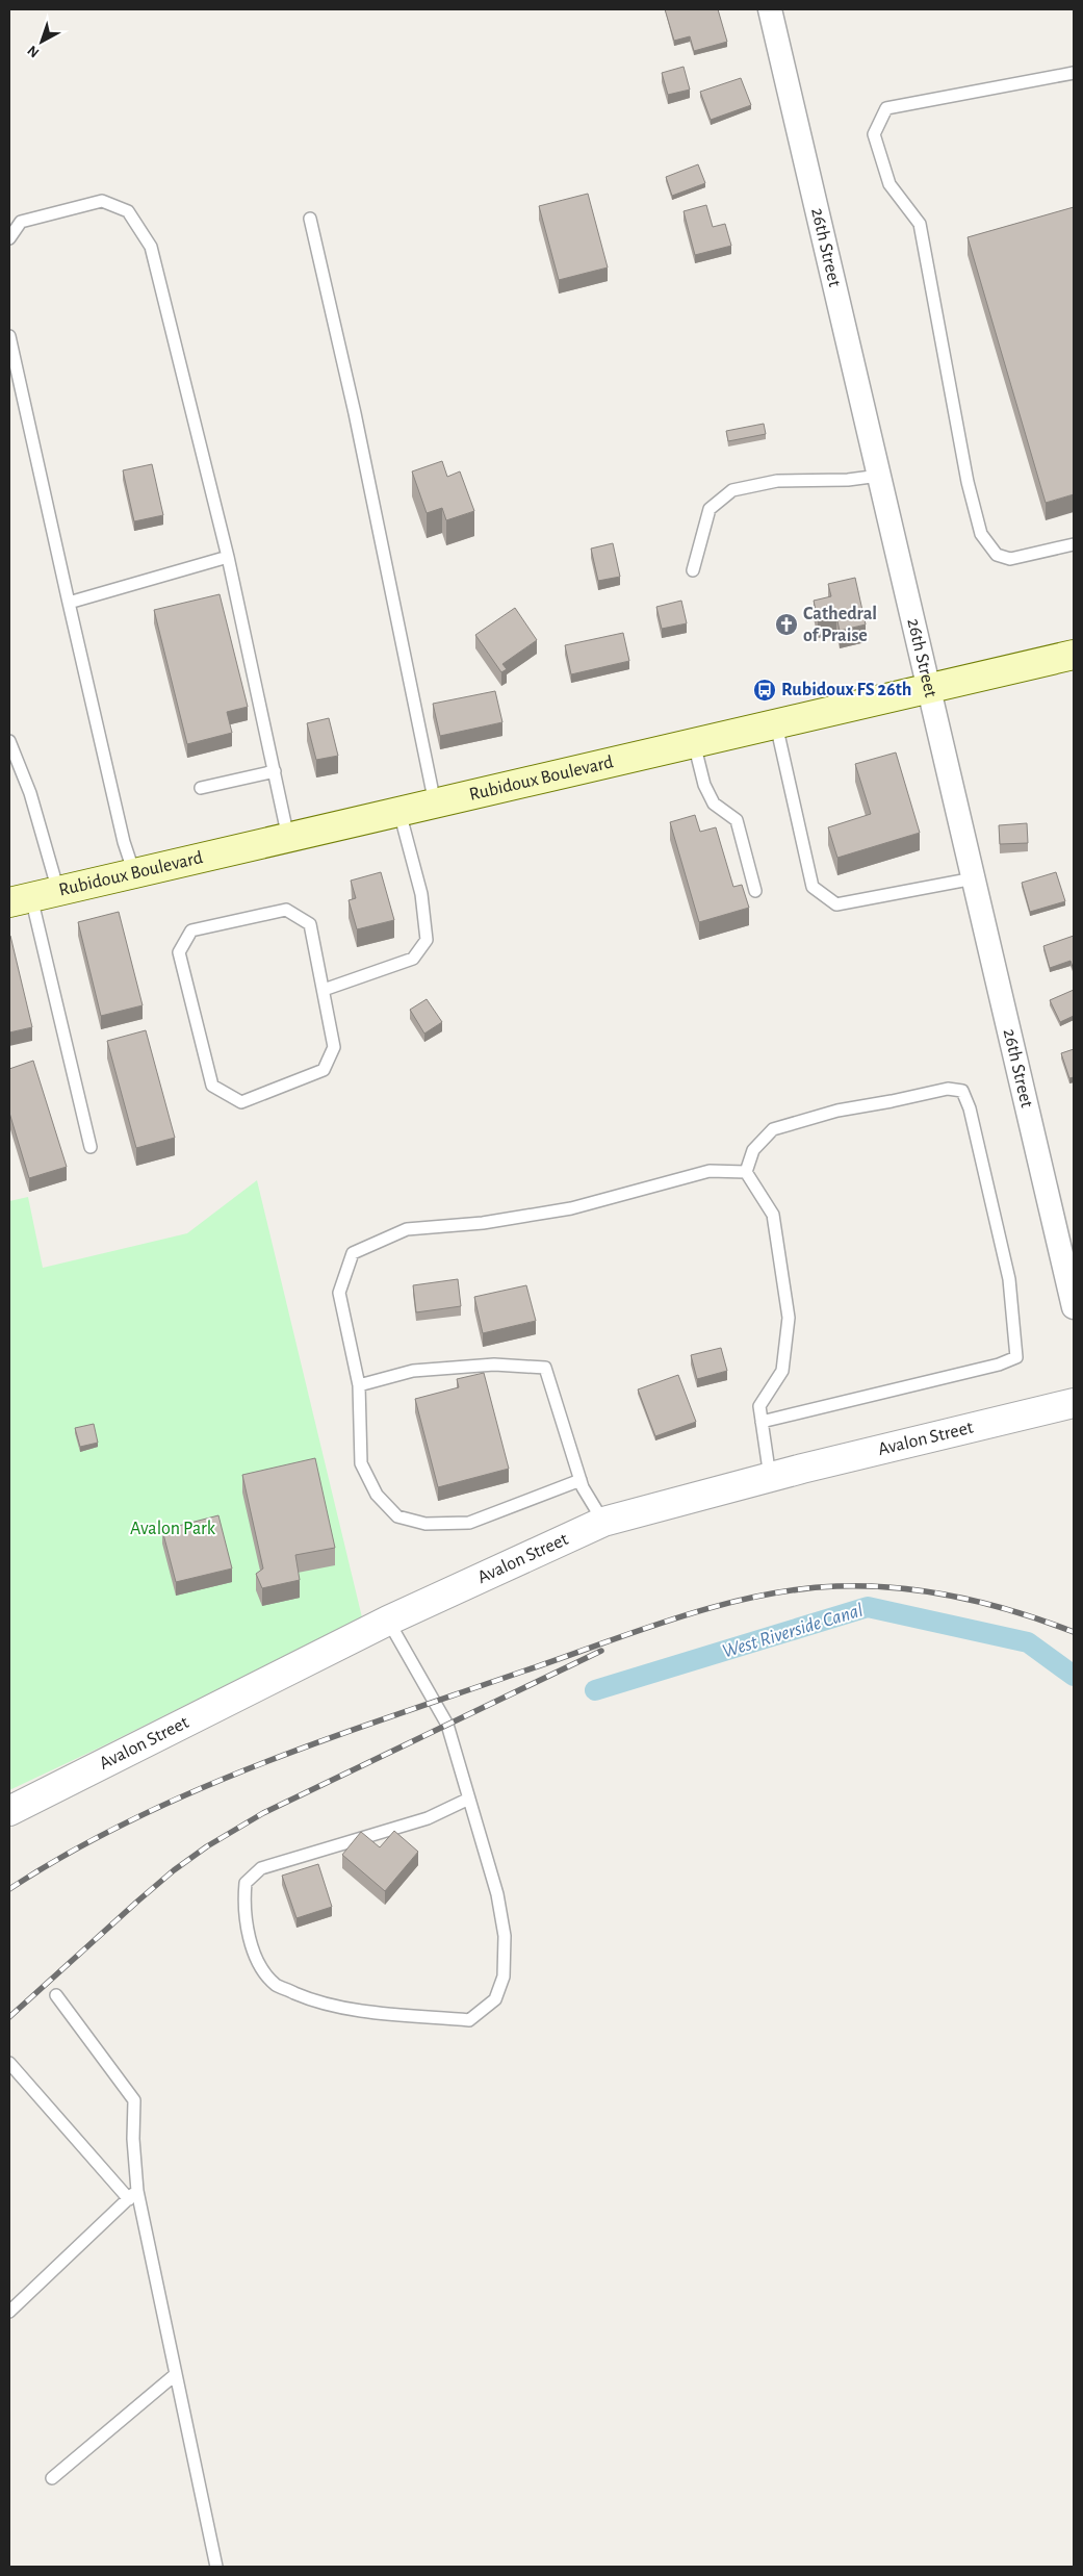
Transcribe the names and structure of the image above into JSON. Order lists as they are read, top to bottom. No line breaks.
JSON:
{"streets":{"main road":["Rubidoux Boulevard"],"street":["26th Street","Avalon Street"]},"crossings":[["26th Street","Rubidoux Boulevard"]],"water":["West Riverside Canal"],"parks":["Avalon Park"],"places":{"church":["Cathedral of Praise"],"bus stop":["Rubidoux FS 26th"]},"north":"bottom left"}
